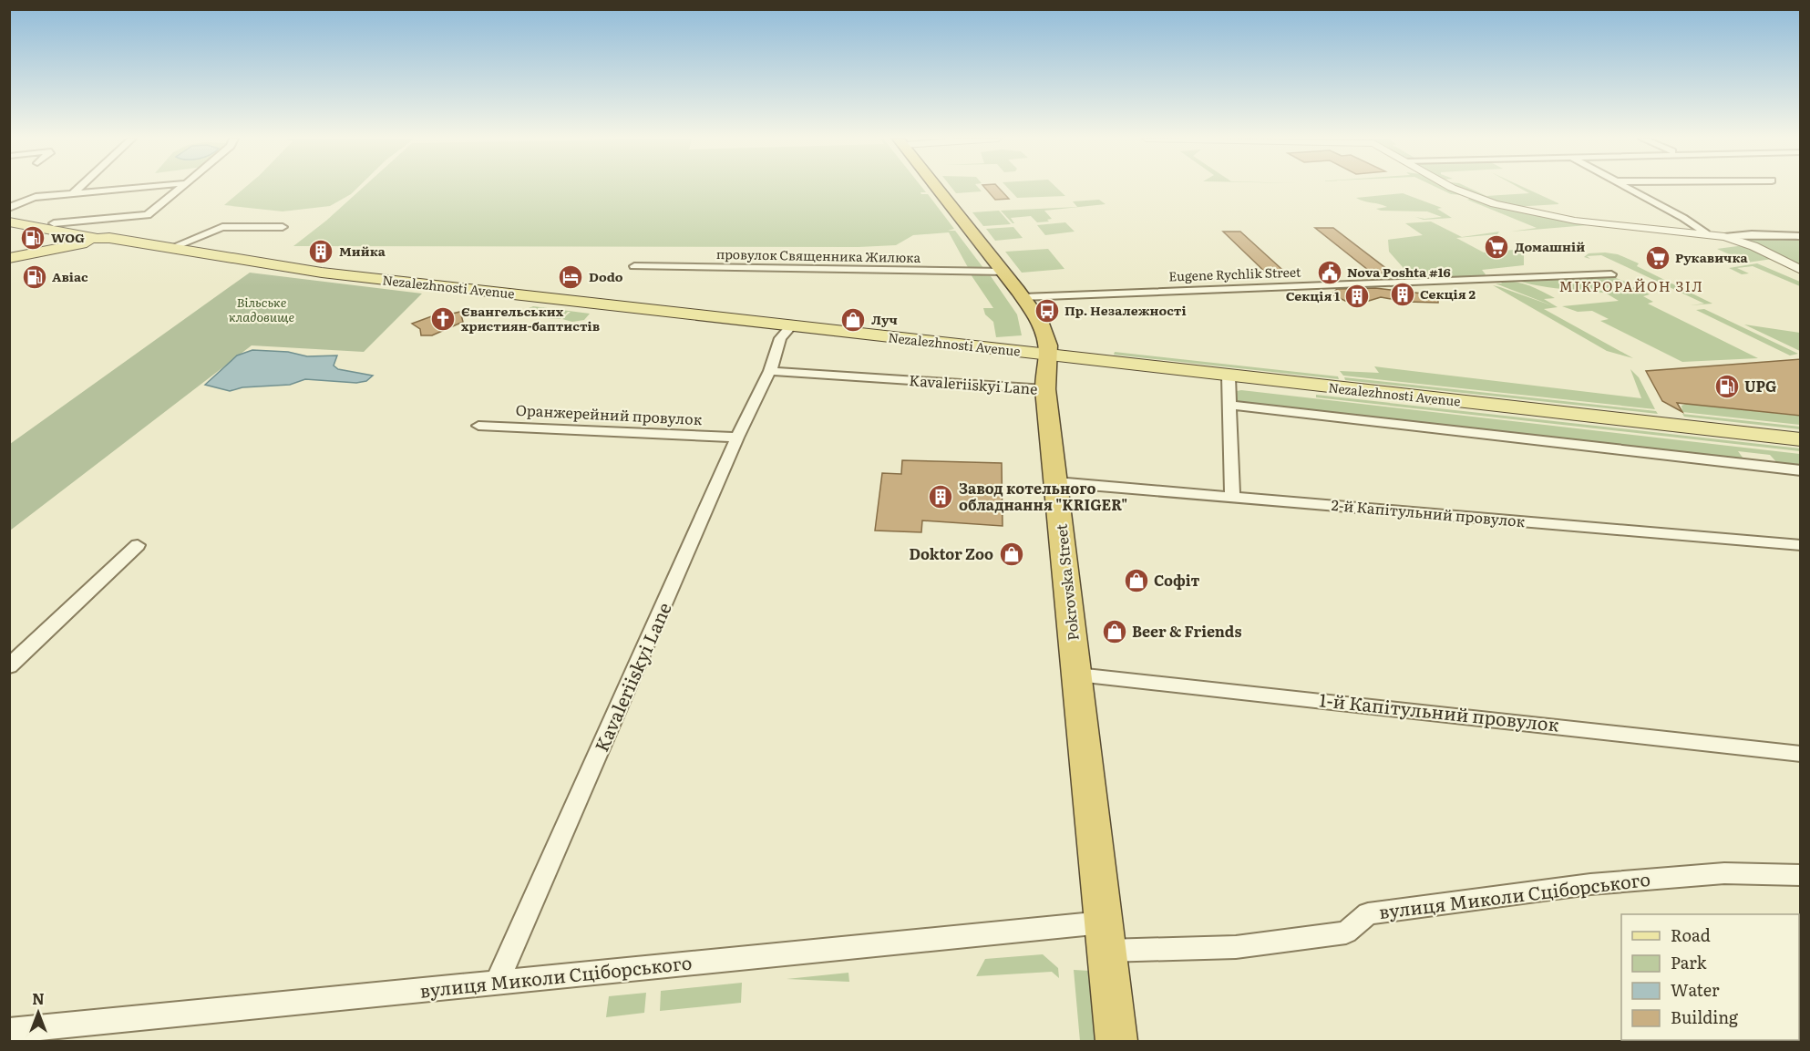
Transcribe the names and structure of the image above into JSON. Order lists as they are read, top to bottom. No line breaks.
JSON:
{"streets":{"highway":["Pokrovska Street"],"main road":["Nezalezhnosti Avenue"],"street":["провулок Священника Жилюка","Eugene Rychlik Street","Kavaleriiskyi Lane","Оранжерейний провулок","2-й Капітульний провулок","1-й Капітульний провулок","вулиця Миколи Сціборського"]},"crossings":[["провулок Священника Жилюка","Pokrovska Street"],["Eugene Rychlik Street","Pokrovska Street"],["Nezalezhnosti Avenue","Kavaleriiskyi Lane"],["Nezalezhnosti Avenue","Pokrovska Street"],["Kavaleriiskyi Lane","Оранжерейний провулок"],["Kavaleriiskyi Lane","Pokrovska Street"],["Kavaleriiskyi Lane","вулиця Миколи Сціборського"],["2-й Капітульний провулок","Pokrovska Street"],["Pokrovska Street","1-й Капітульний провулок"],["Pokrovska Street","вулиця Миколи Сціборського"]],"districts":["МІКРОРАЙОН ЗІЛ"],"parks":["Вільське кладовище"],"places":{"fuel station":["WOG","Авіас","UPG"],"supermarket":["Домашній","Рукавичка"],"building":["Мийка","Секція 2","Секція 1","Завод котельного обладнання \"KRIGER\""],"public building":["Nova Poshta #16"],"hotel":["Dodo"],"bus stop":["Пр. Незалежності"],"church":["Євангельських християн-баптистів"],"shop":["Луч","Doktor Zoo","Софіт","Beer & Friends"]},"legend":["Road","Park","Water","Building"],"north":"top"}
